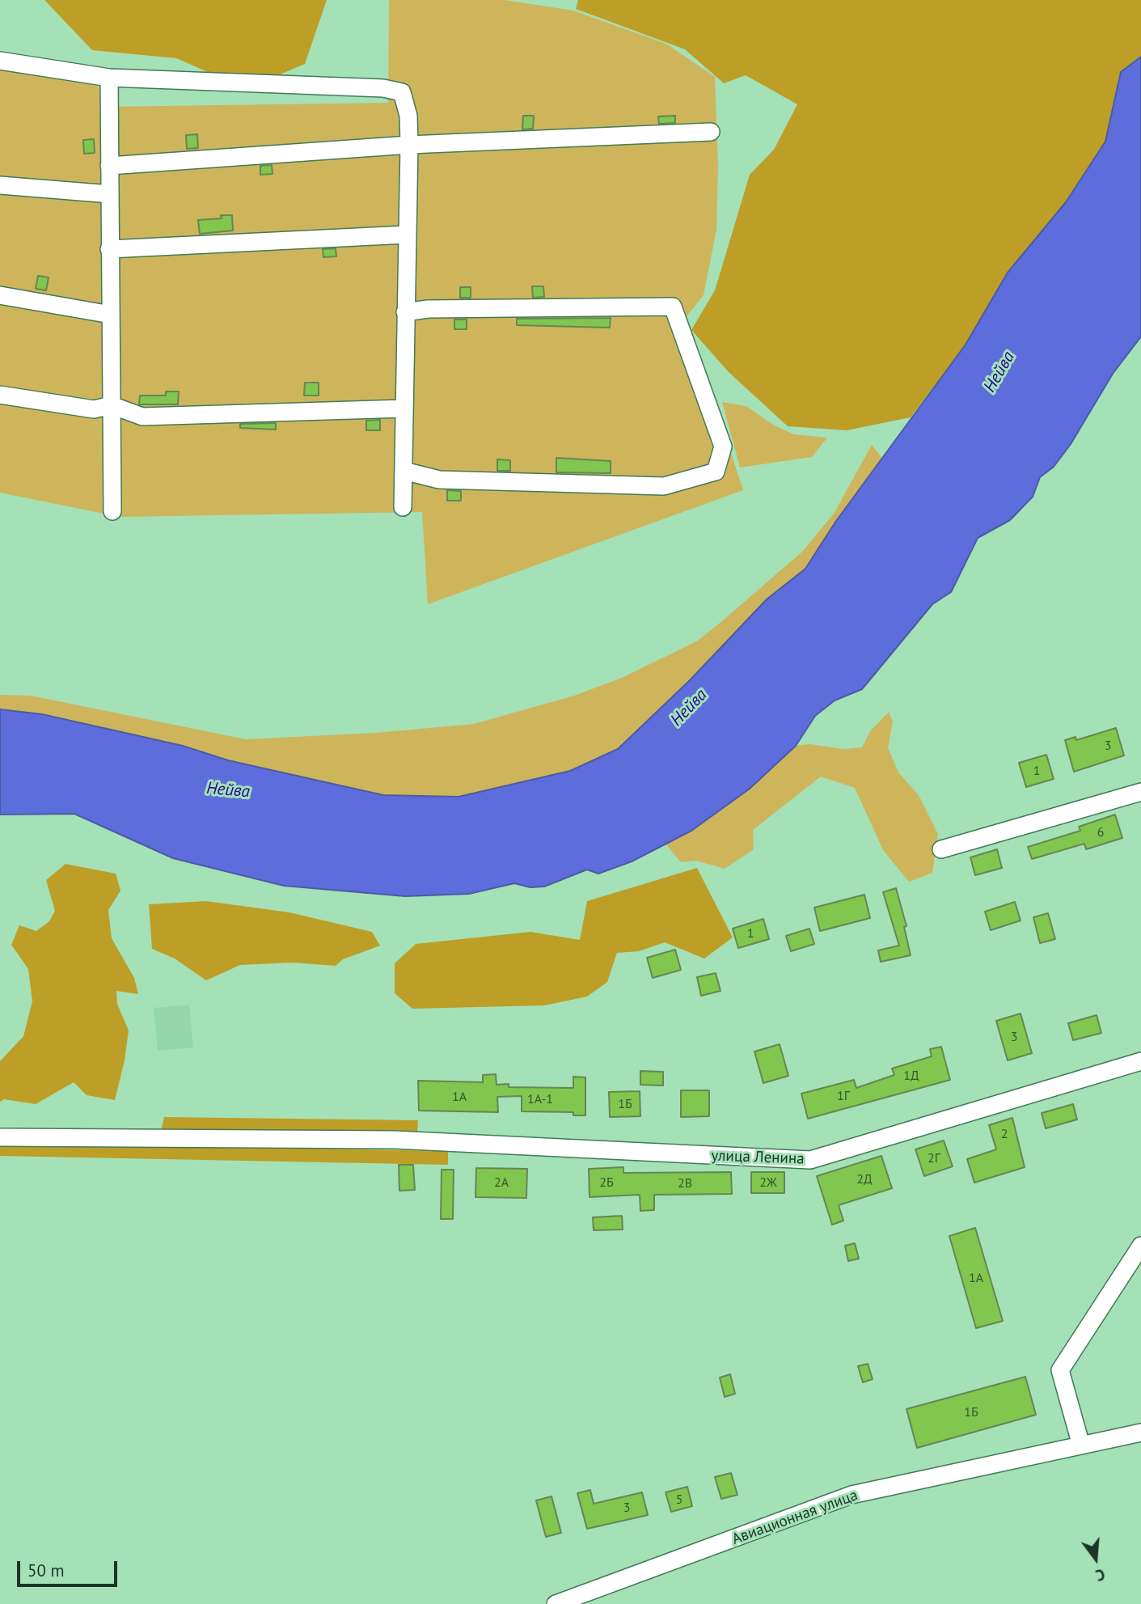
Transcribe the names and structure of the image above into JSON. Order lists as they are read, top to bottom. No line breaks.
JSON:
{"streets":{"street":["улица Ленина","Авиационная улица"]},"water":["Нейва"],"house_numbers":["3","1","6","1","3","1Д","1Г","1А","1А-1","1Б","2","2Г","2Д","2А","2Б","2Ж","2В","1А","1Б","5","3"],"scale_bar":"50 m","north":"bottom"}
